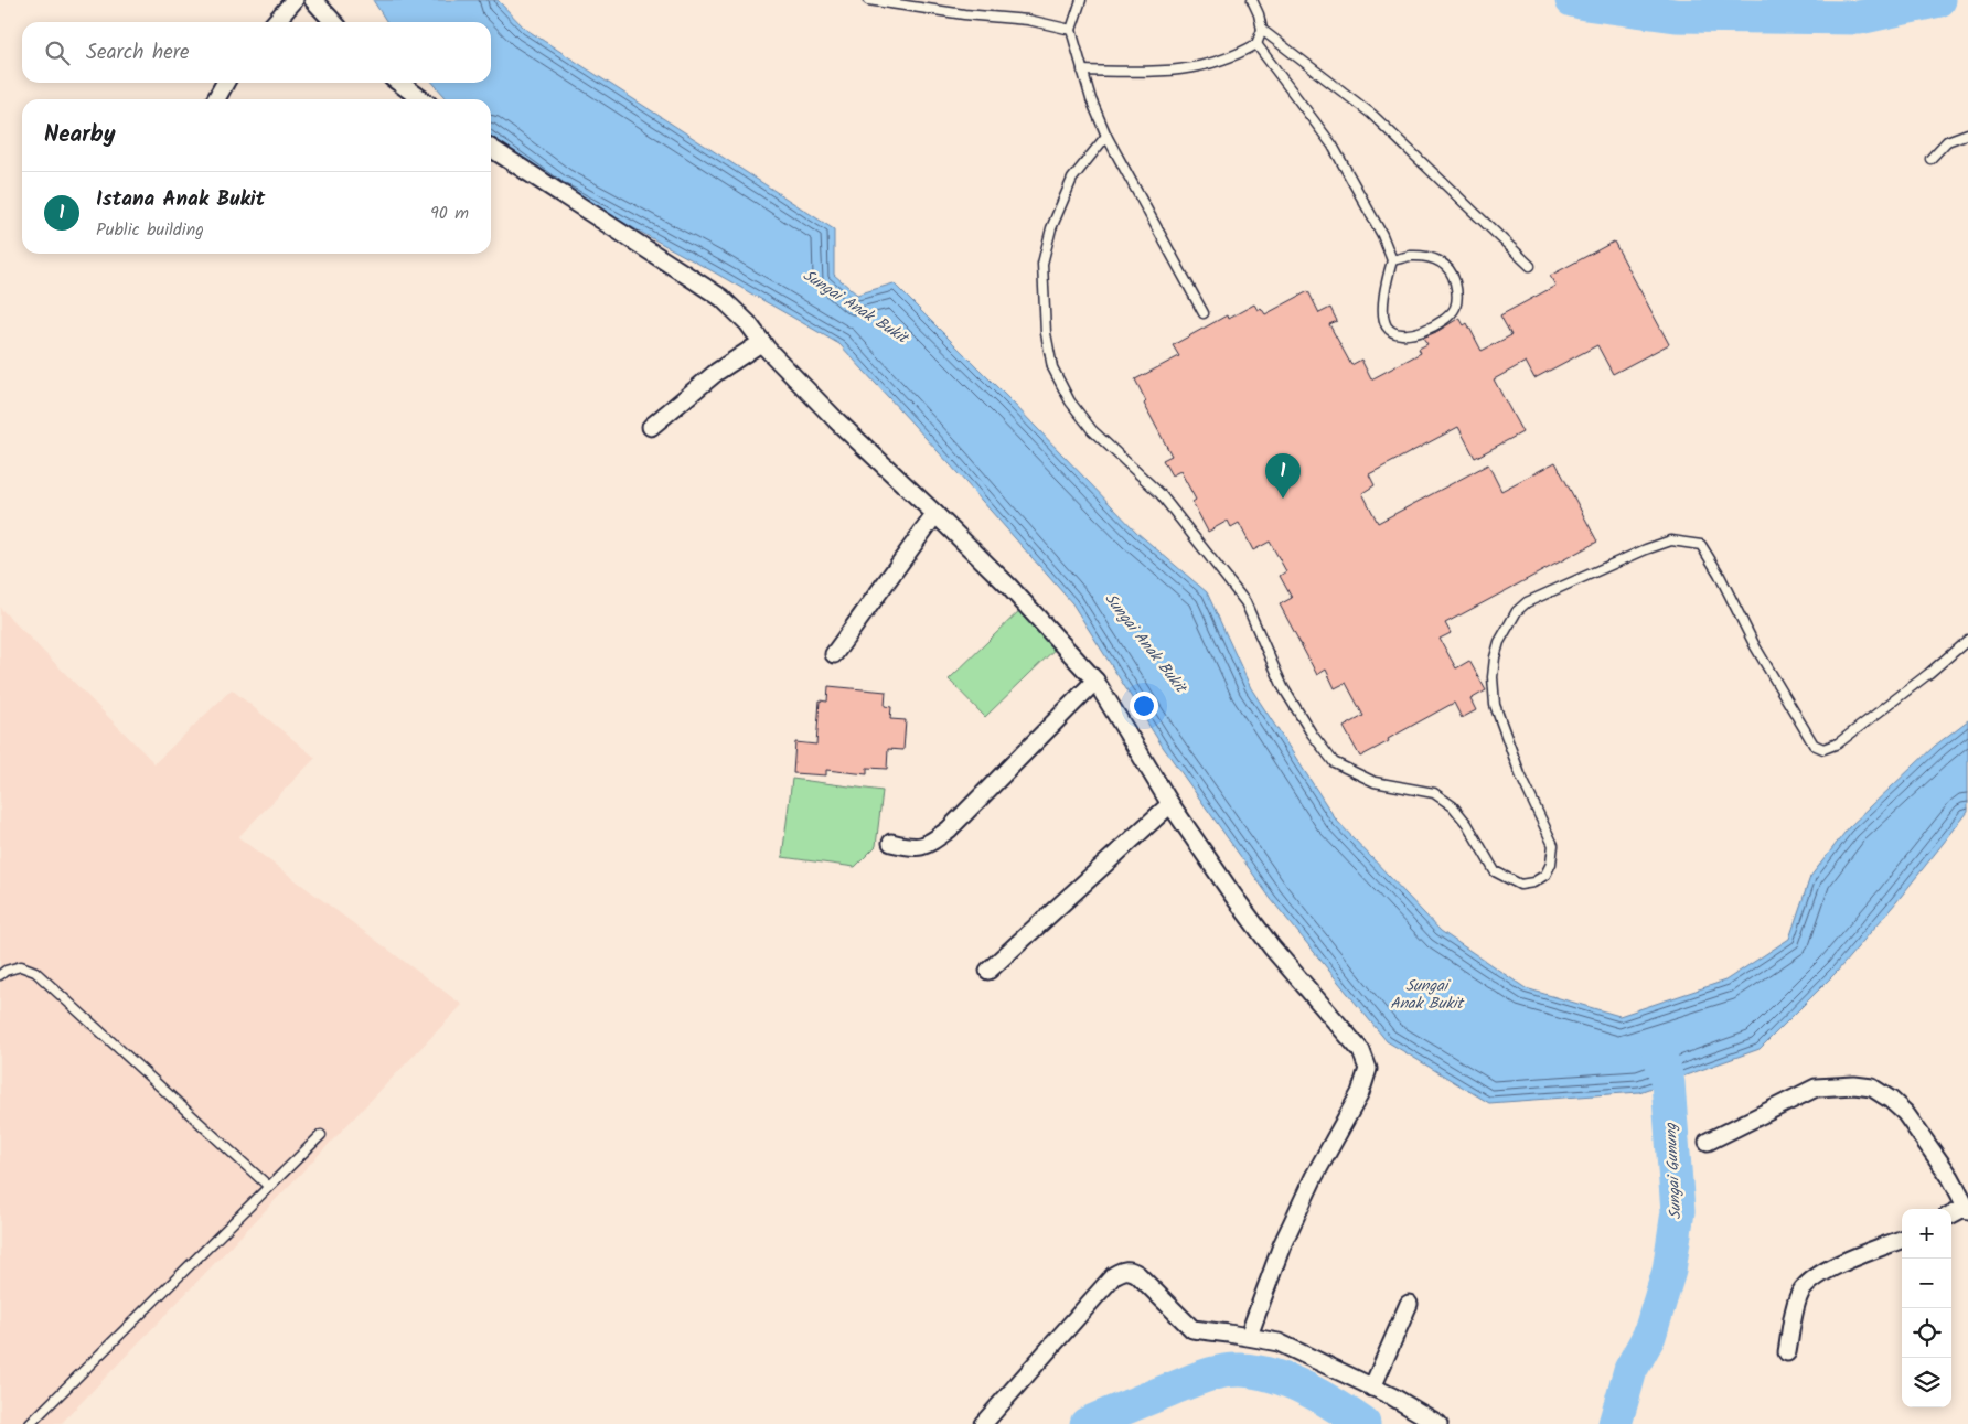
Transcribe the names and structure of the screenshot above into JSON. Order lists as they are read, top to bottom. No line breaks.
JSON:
{"water":["Sungai Anak Bukit","Sungai Gunung"],"page":{"search":"Search here","heading":"Nearby","list":[{"mark":"1","name":"Istana Anak Bukit","note":"Public building","value":"90 m"}],"pins":"1","map_buttons":["+","−"]}}
